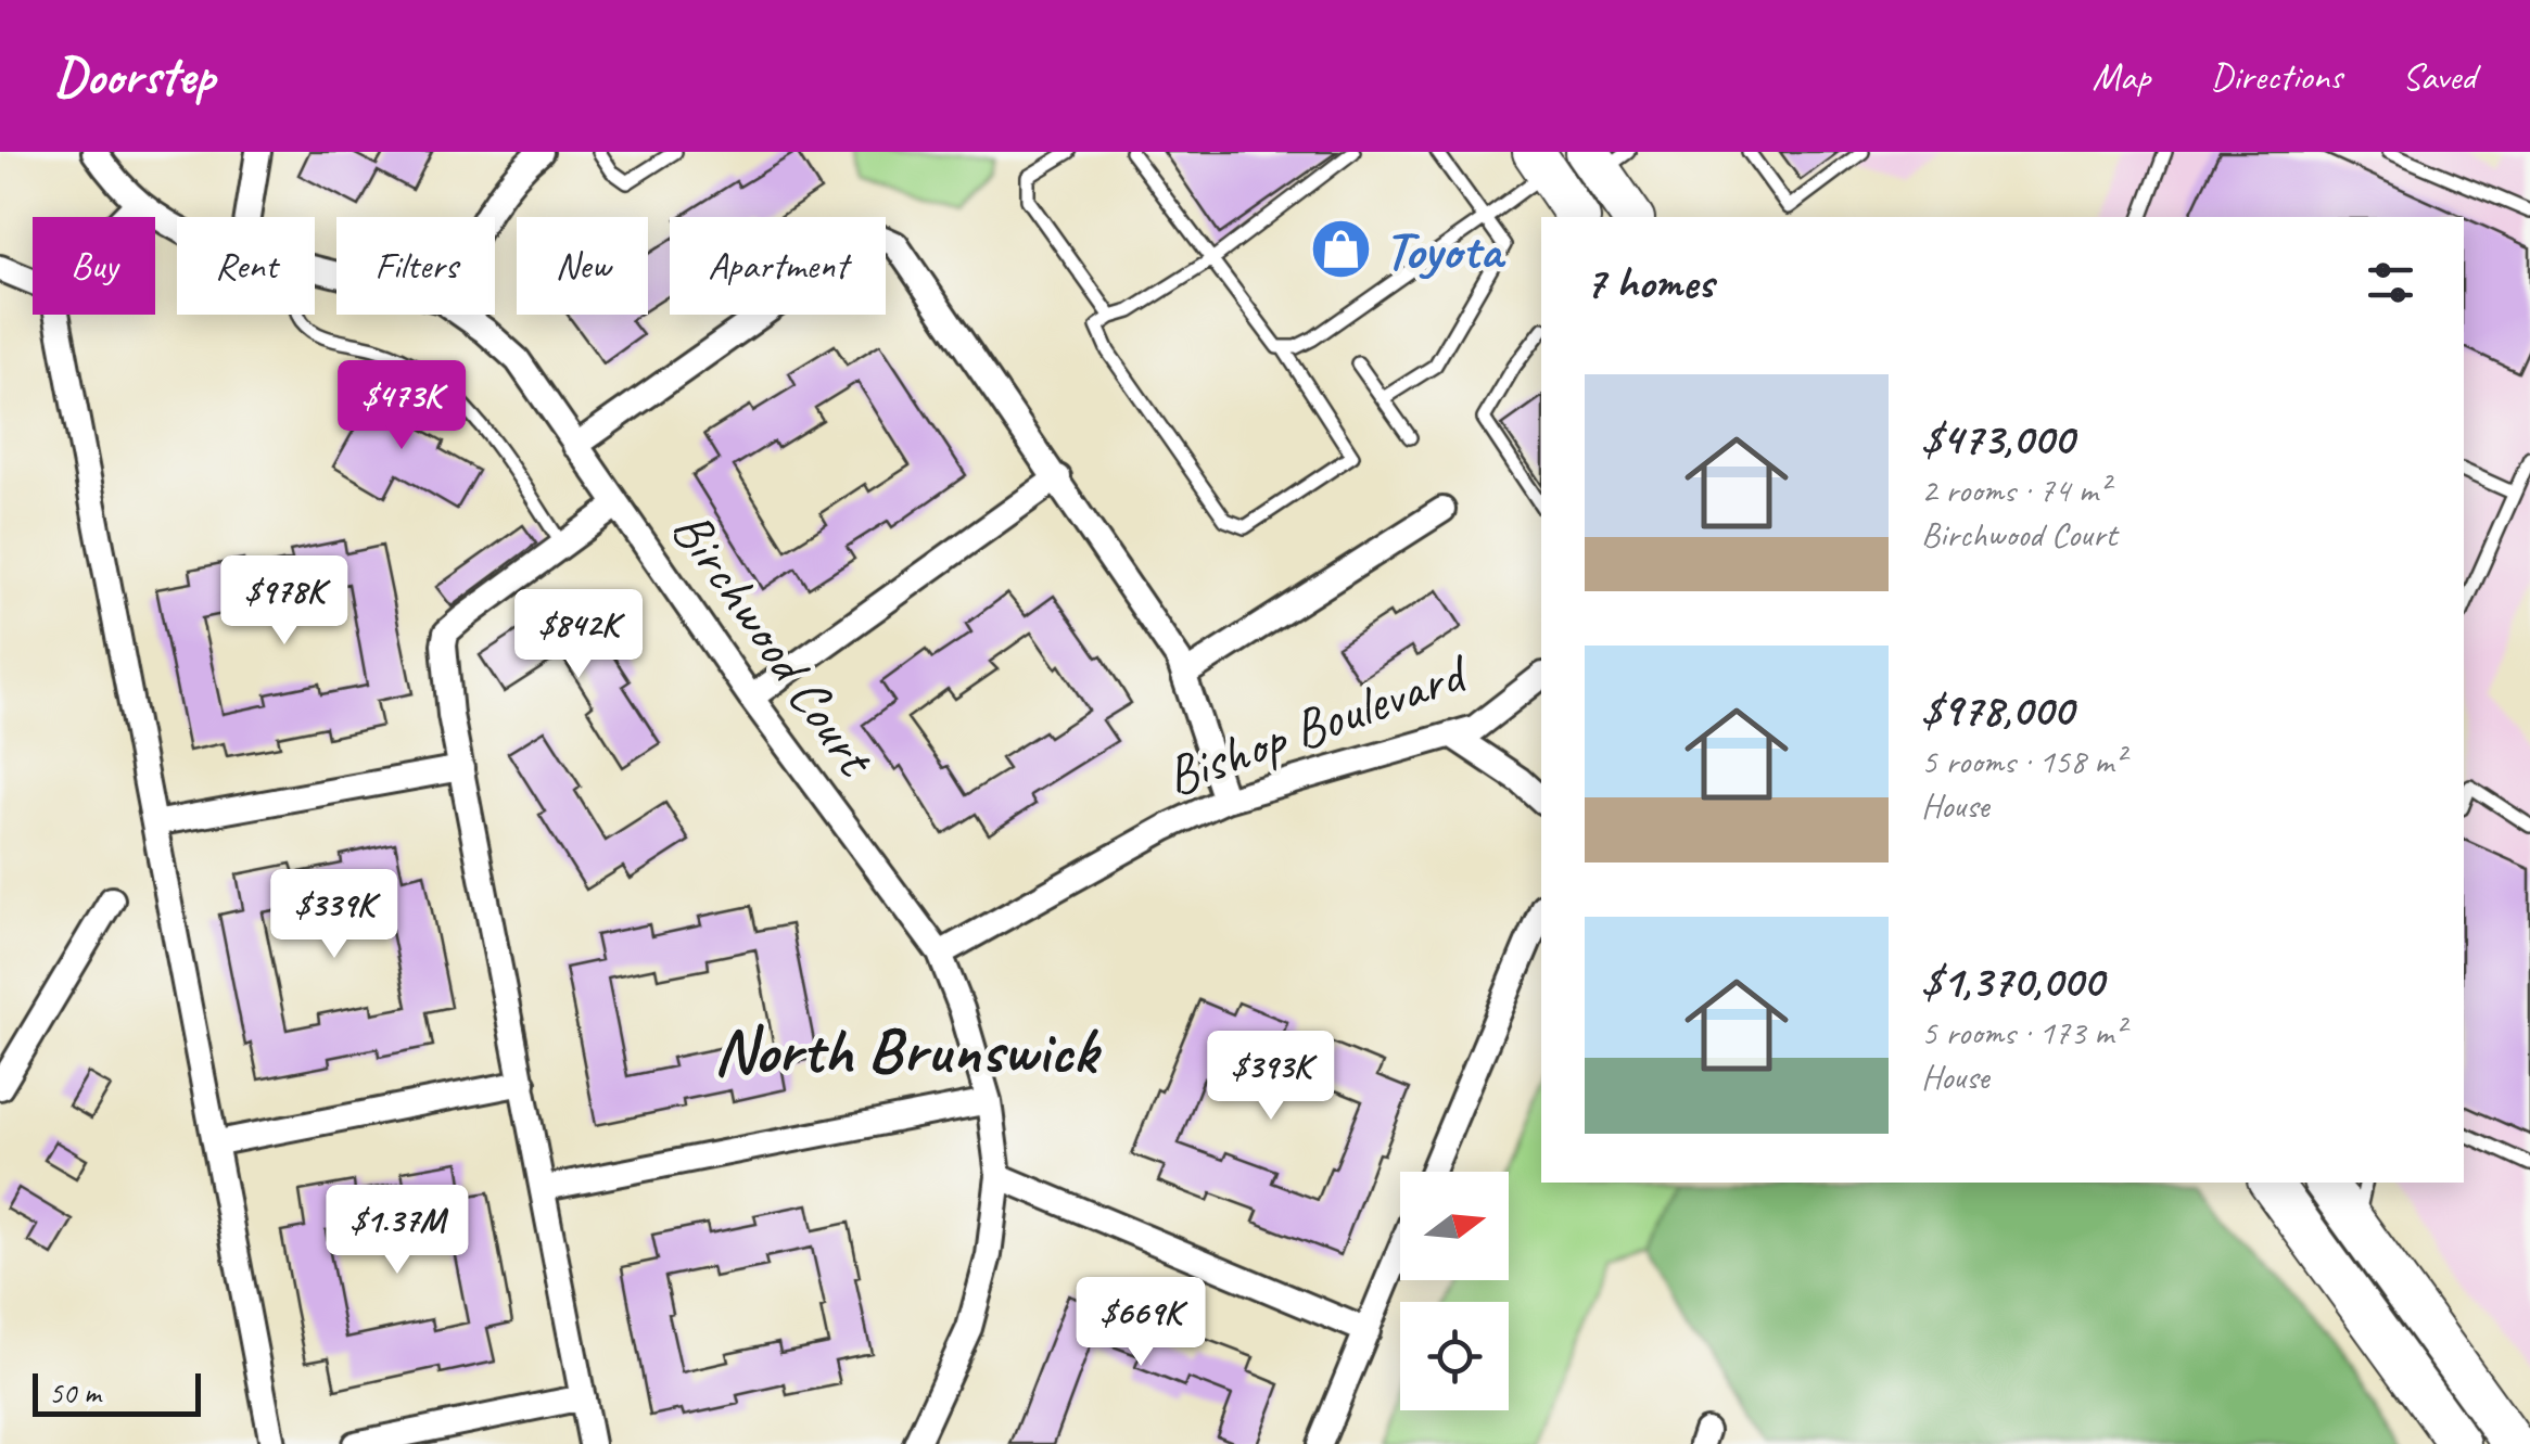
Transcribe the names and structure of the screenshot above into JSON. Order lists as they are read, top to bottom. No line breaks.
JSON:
{"streets":{"street":["Birchwood Court","Bishop Boulevard"]},"crossings":[["Birchwood Court","Bishop Boulevard"]],"districts":["North Brunswick"],"places":{"shop":["Toyota"]},"scale_bar":"50 m","north":"right","page":{"header":"Doorstep","nav":["Map","Directions","Saved"],"chip":["Buy","Rent","Filters","New","Apartment"],"heading":"7 homes","list":[{"name":"$473,000","note":"2 rooms · 74 m² · Birchwood Court"},{"name":"$978,000","note":"5 rooms · 158 m² · House"},{"name":"$1,370,000","note":"5 rooms · 173 m² · House"}],"price":["$473K","$978K","$842K","$339K","$393K","$1.37M","$669K"],"scale":"50 m"}}
